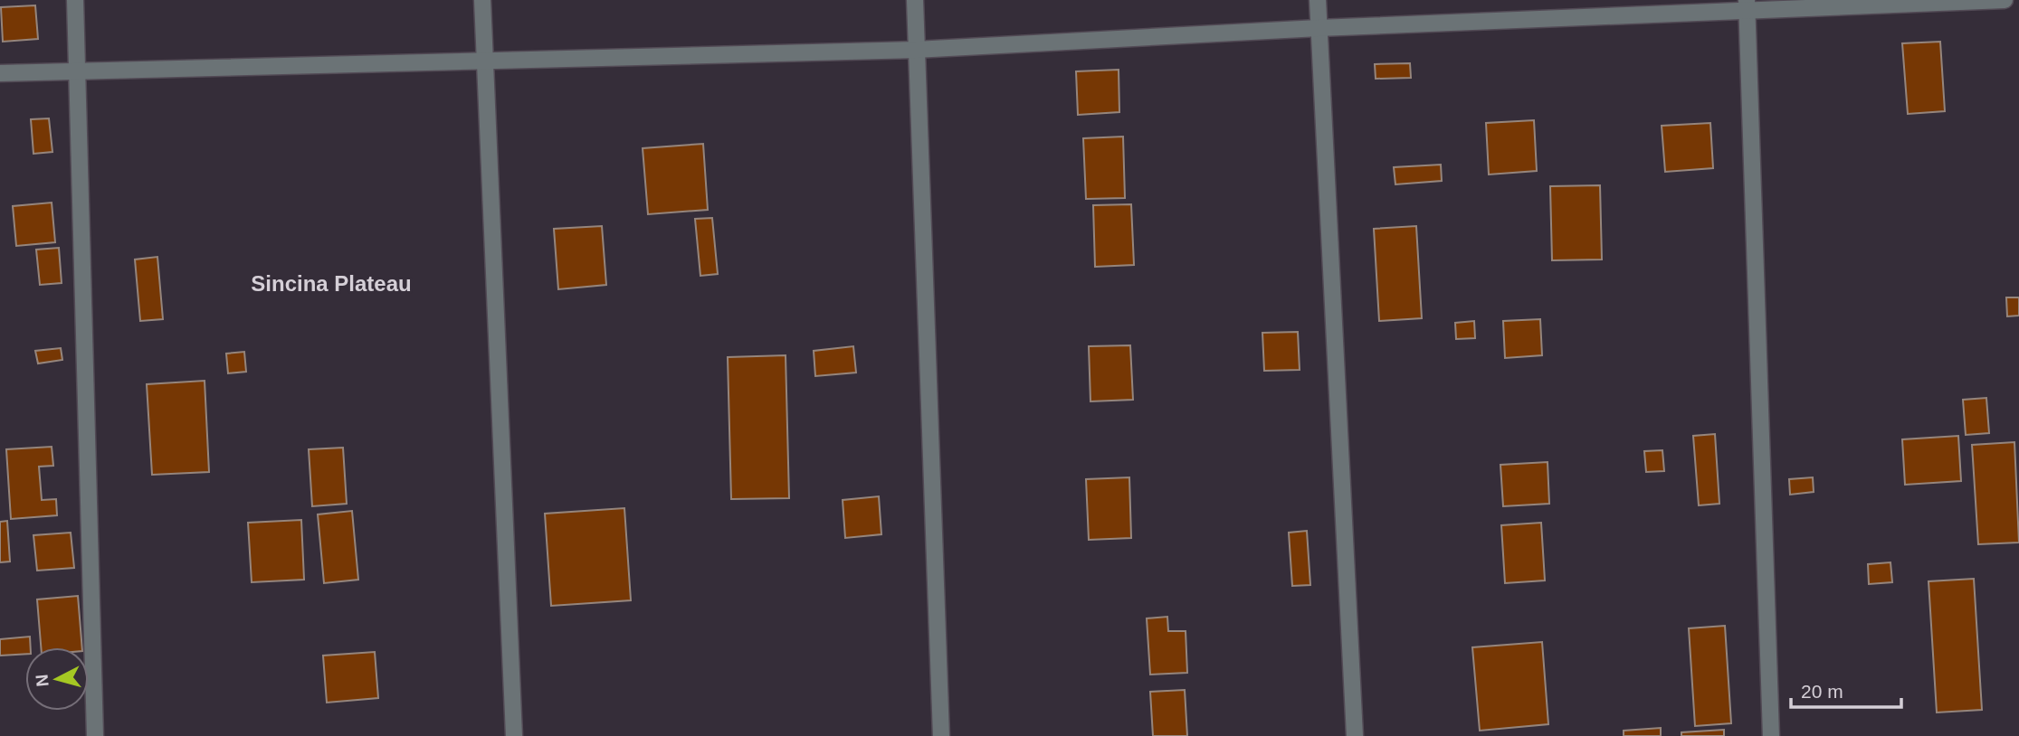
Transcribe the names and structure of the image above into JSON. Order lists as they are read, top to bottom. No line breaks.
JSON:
{"districts":["Sincina Plateau"],"scale_bar":"20 m","north":"left"}
